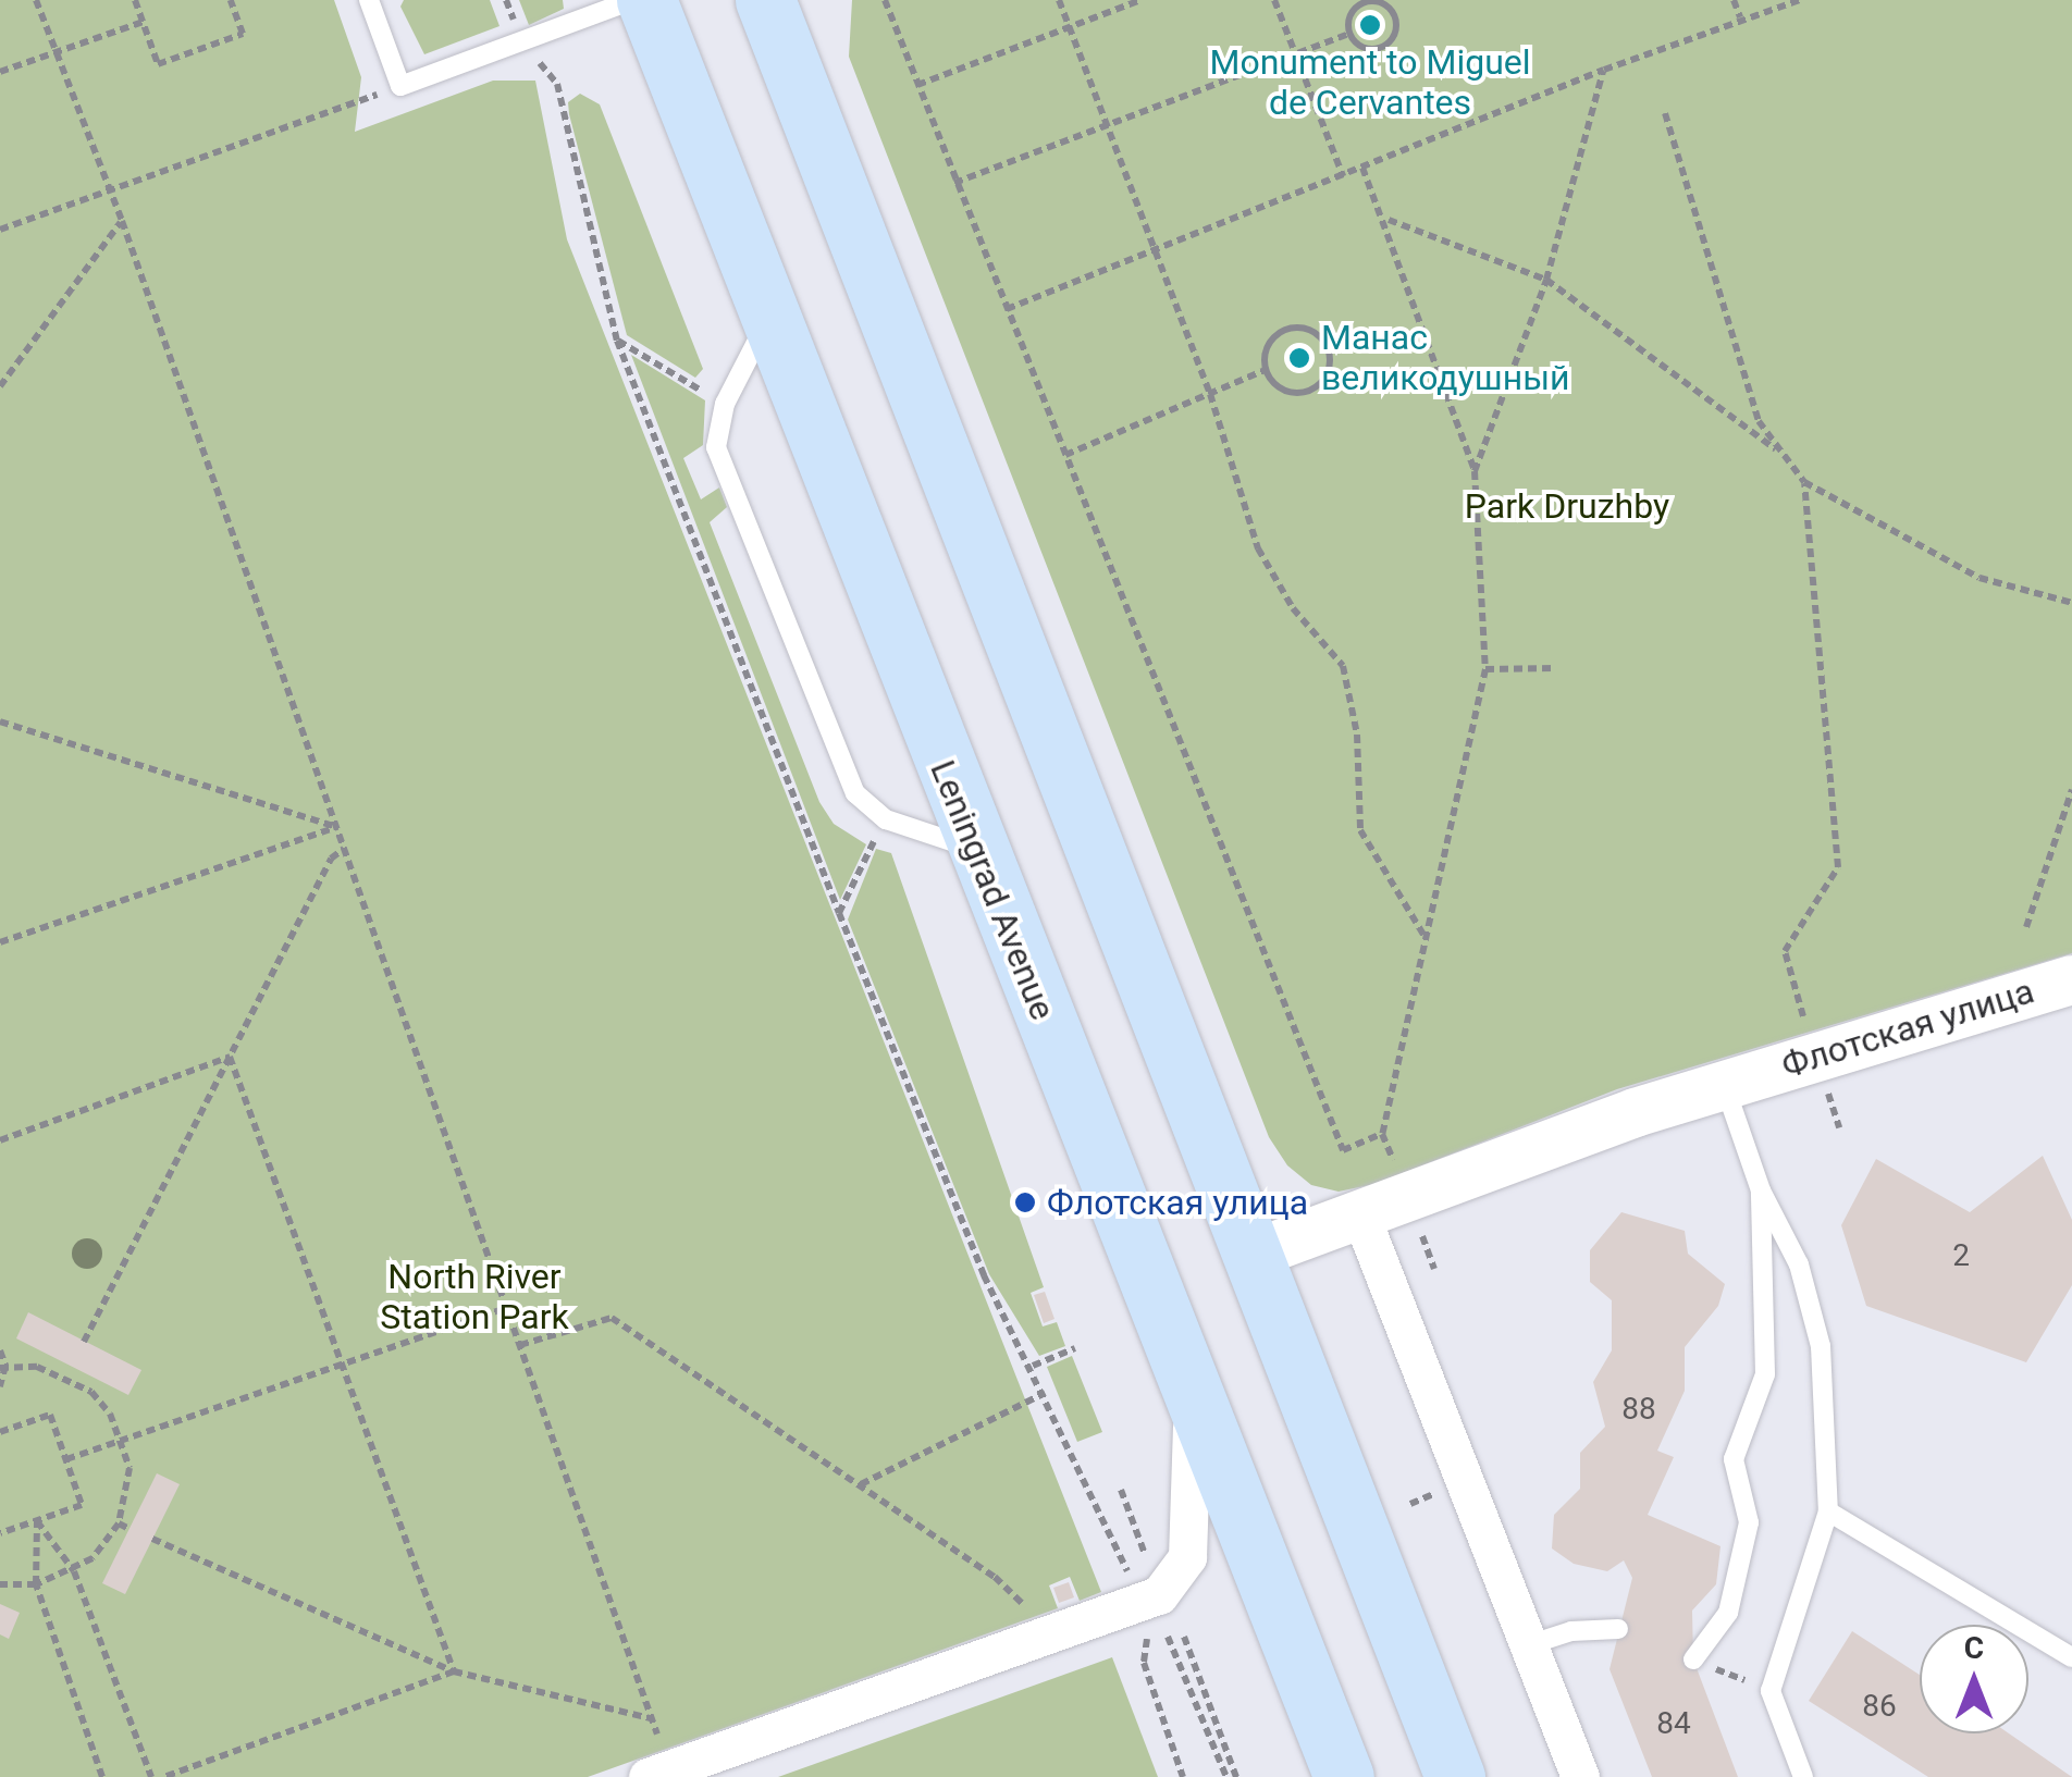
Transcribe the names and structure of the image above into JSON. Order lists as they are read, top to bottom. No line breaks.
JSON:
{"streets":{"main road":["Leningrad Avenue"],"street":["Флотская улица"]},"parks":["Park Druzhby","North River Station Park"],"places":["Monument to Miguel de Cervantes","Манас великодушный","Флотская улица"],"house_numbers":["2","88","86","84"],"north":"top"}
